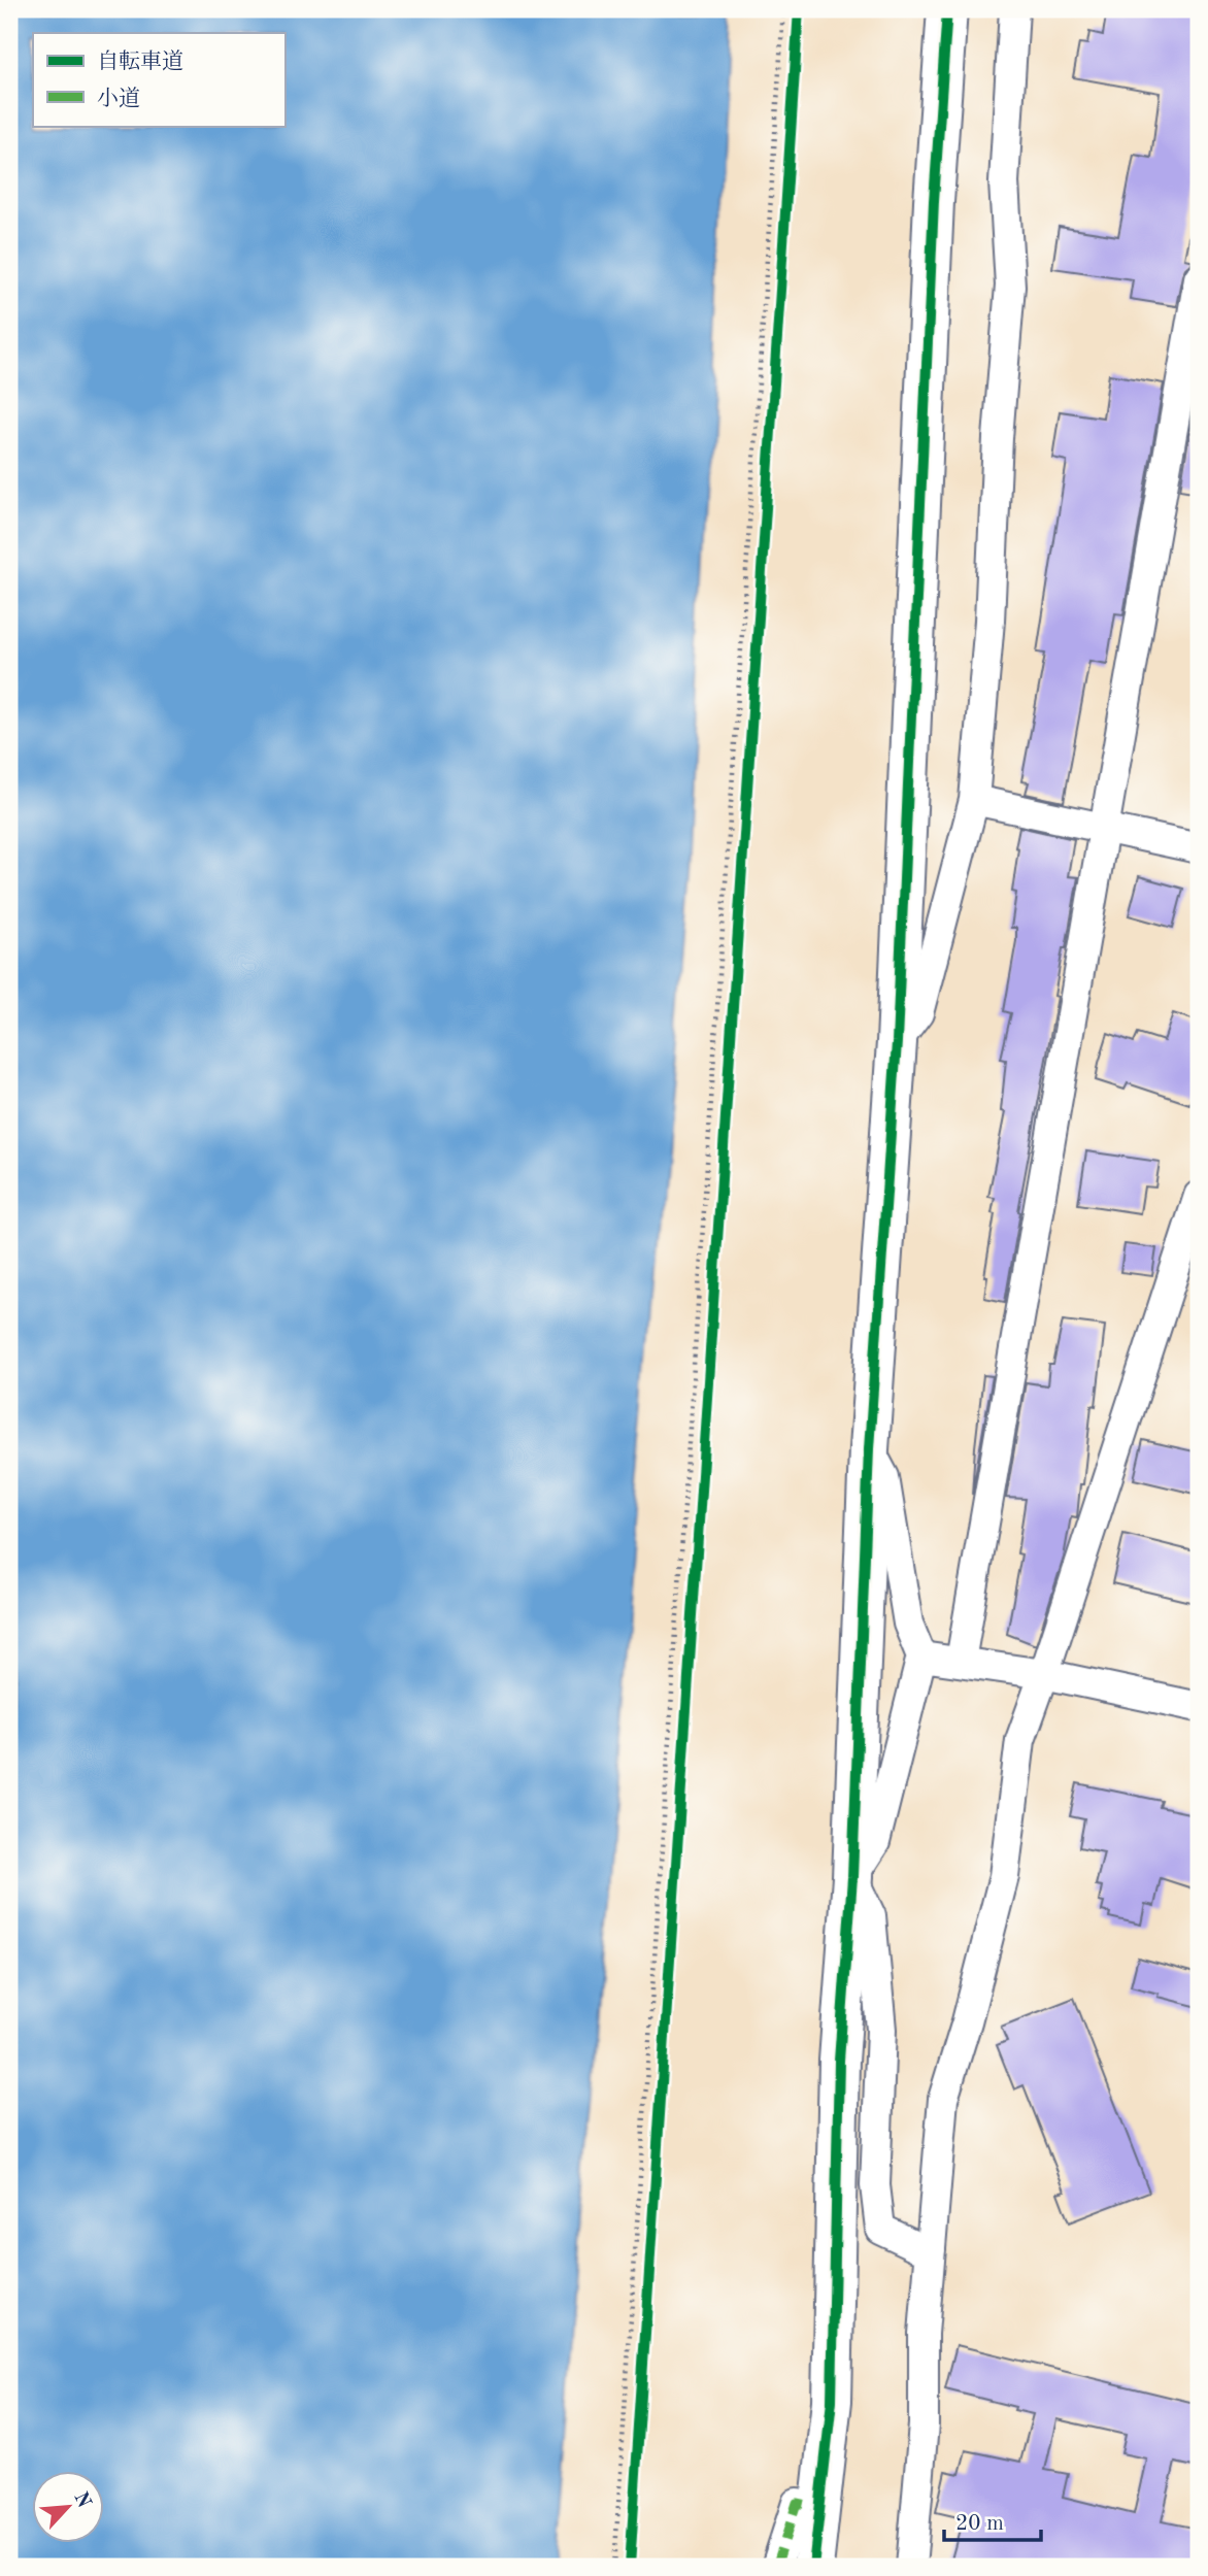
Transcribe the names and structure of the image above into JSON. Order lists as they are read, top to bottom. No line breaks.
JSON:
{"legend":["自転車道","小道"],"scale_bar":"20 m","north":"top right"}
